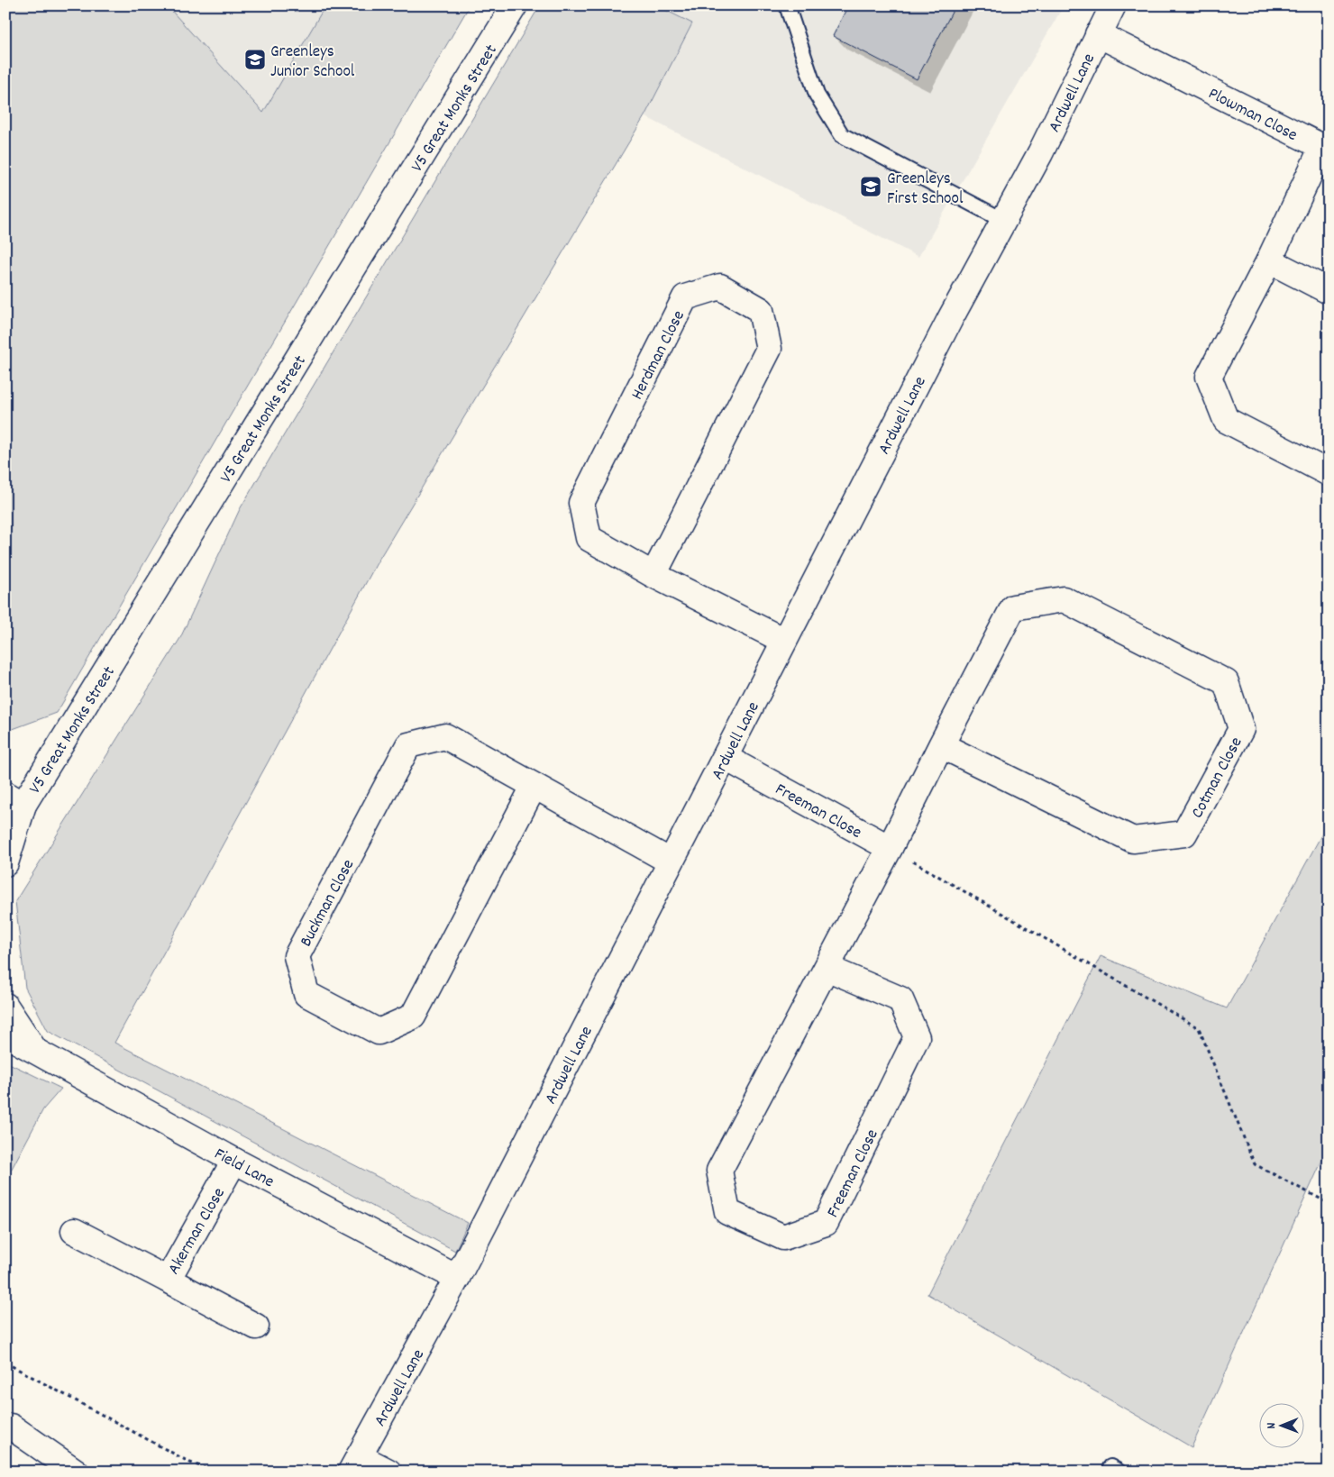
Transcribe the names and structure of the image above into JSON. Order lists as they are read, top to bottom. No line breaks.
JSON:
{"streets":{"street":["Ardwell Lane","V5 Great Monks Street","Plowman Close","Herdman Close","Cotman Close","Freeman Close","Buckman Close","Field Lane","Akerman Close"]},"crossings":[["Ardwell Lane","Plowman Close"],["Ardwell Lane","Herdman Close"],["Ardwell Lane","Freeman Close"],["Ardwell Lane","Buckman Close"],["Ardwell Lane","Field Lane"],["Cotman Close","Freeman Close"],["Field Lane","Akerman Close"]],"places":{"school or university":["Greenleys Junior School","Greenleys First School"]},"north":"left"}
